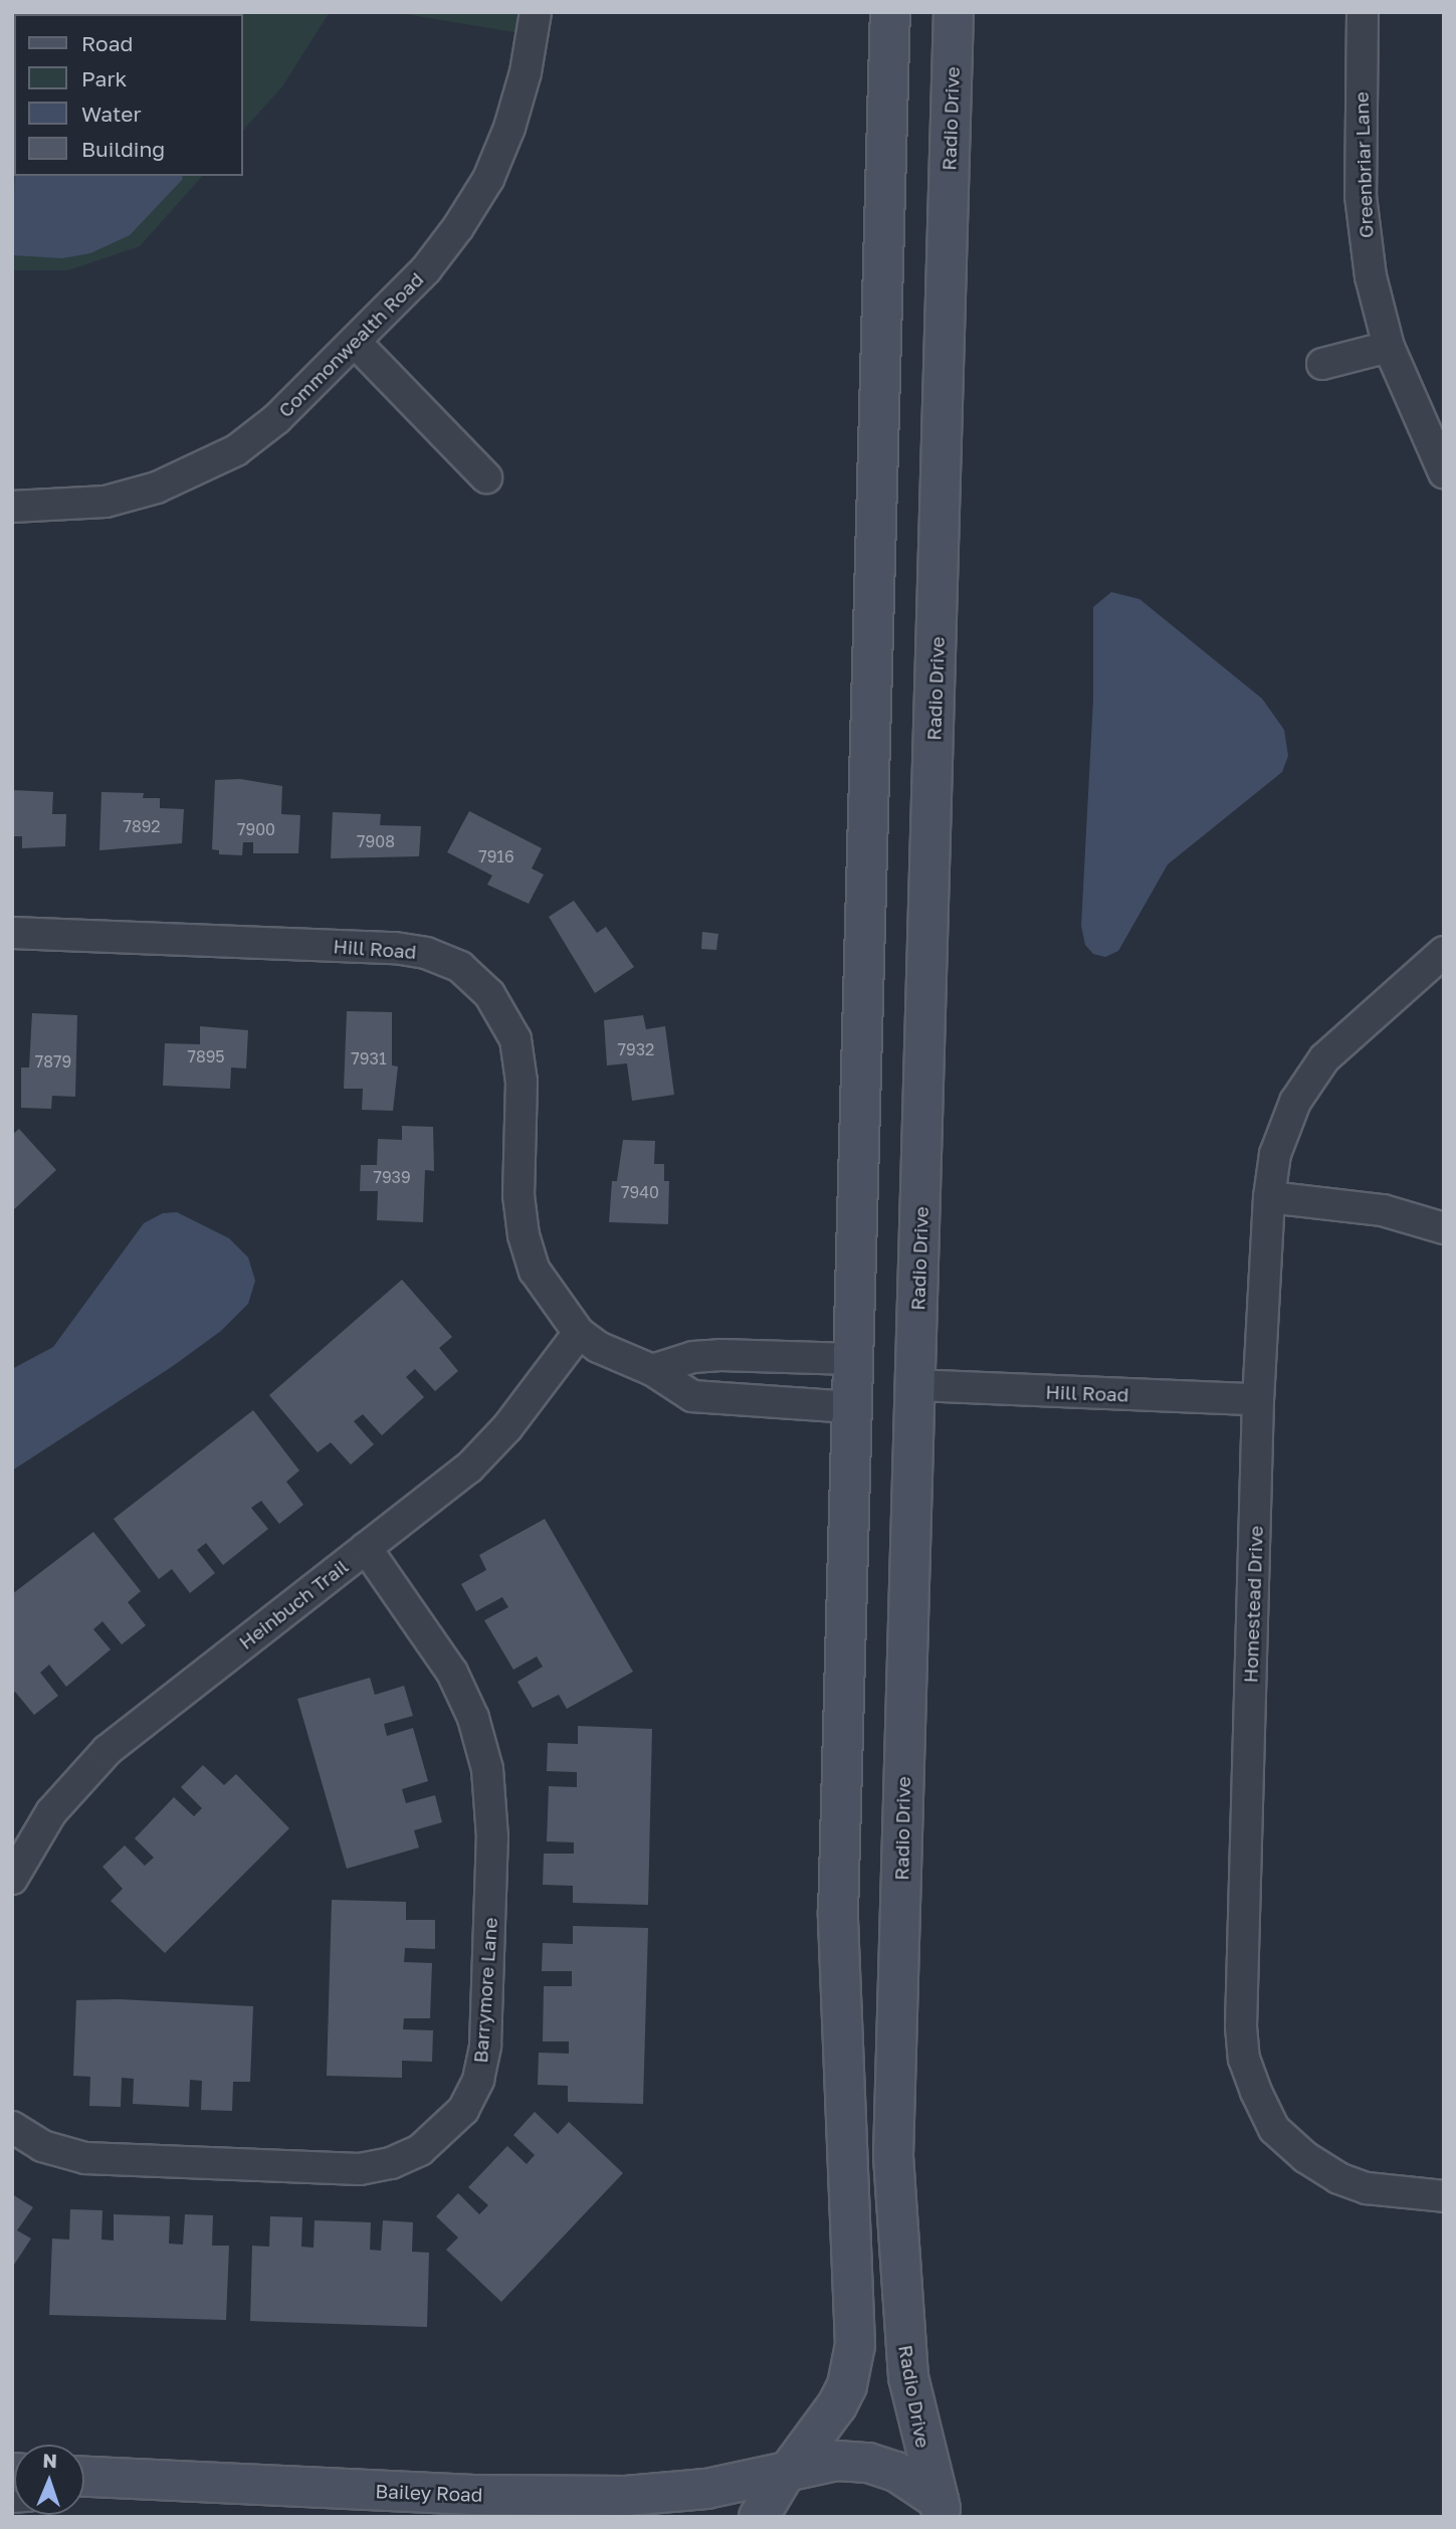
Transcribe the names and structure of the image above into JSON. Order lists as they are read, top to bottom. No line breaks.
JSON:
{"streets":{"main road":["Radio Drive","Bailey Road"],"street":["Greenbriar Lane","Commonwealth Road","Hill Road","Heinbuch Trail","Homestead Drive","Barrymore Lane"]},"crossings":[["Radio Drive","Hill Road"],["Radio Drive","Bailey Road"],["Hill Road","Heinbuch Trail"],["Hill Road","Homestead Drive"],["Heinbuch Trail","Barrymore Lane"]],"house_numbers":["7892","7900","7908","7916","7932","7895","7931","7879","7939","7940"],"legend":["Road","Park","Water","Building"],"north":"top"}
